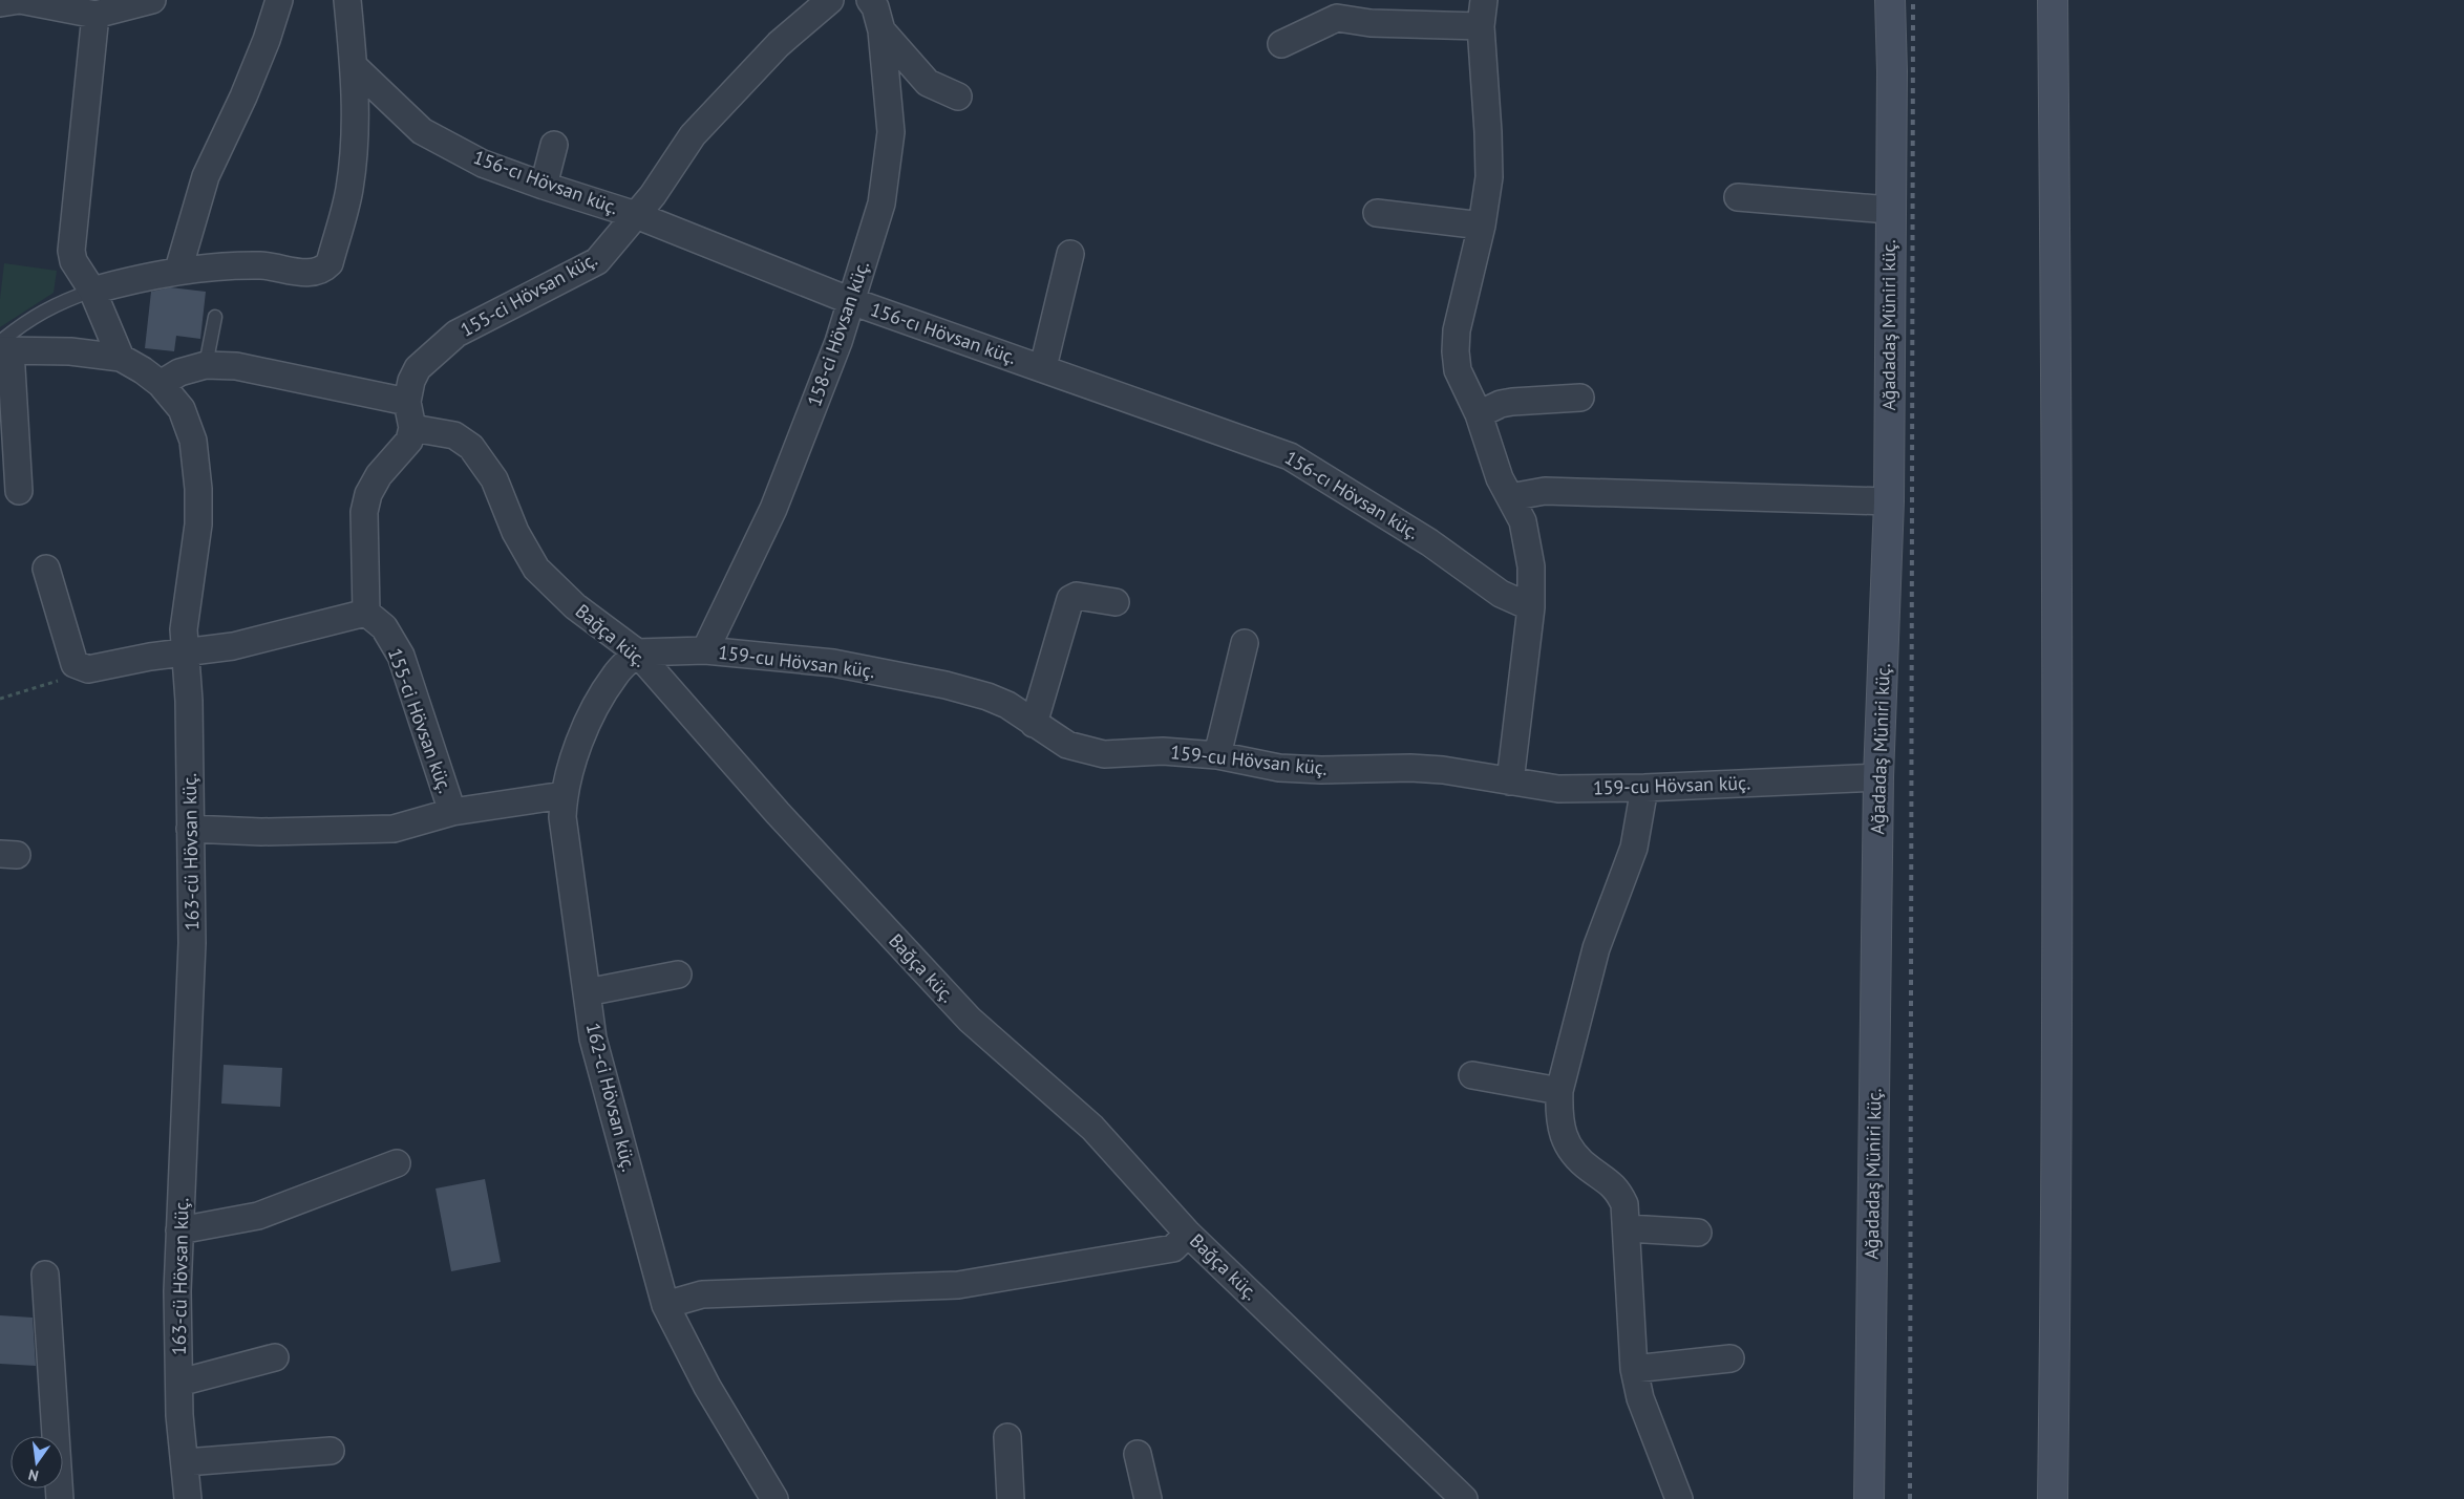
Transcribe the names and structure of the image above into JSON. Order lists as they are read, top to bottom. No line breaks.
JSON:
{"streets":{"street":["156-cı Hövsan küç.","155-ci Hövsan küç.","Ağadadaş Müniri küç.","158-ci Hövsan küç.","Bağça küç.","159-cu Hövsan küç.","163-cü Hövsan küç.","162-ci Hövsan küç."]},"crossings":[["156-cı Hövsan küç.","155-ci Hövsan küç."],["156-cı Hövsan küç.","158-ci Hövsan küç."],["155-ci Hövsan küç.","Bağça küç."],["Ağadadaş Müniri küç.","159-cu Hövsan küç."],["158-ci Hövsan küç.","159-cu Hövsan küç."],["Bağça küç.","159-cu Hövsan küç."],["Bağça küç.","162-ci Hövsan küç."],["159-cu Hövsan küç.","162-ci Hövsan küç."]],"north":"bottom"}
